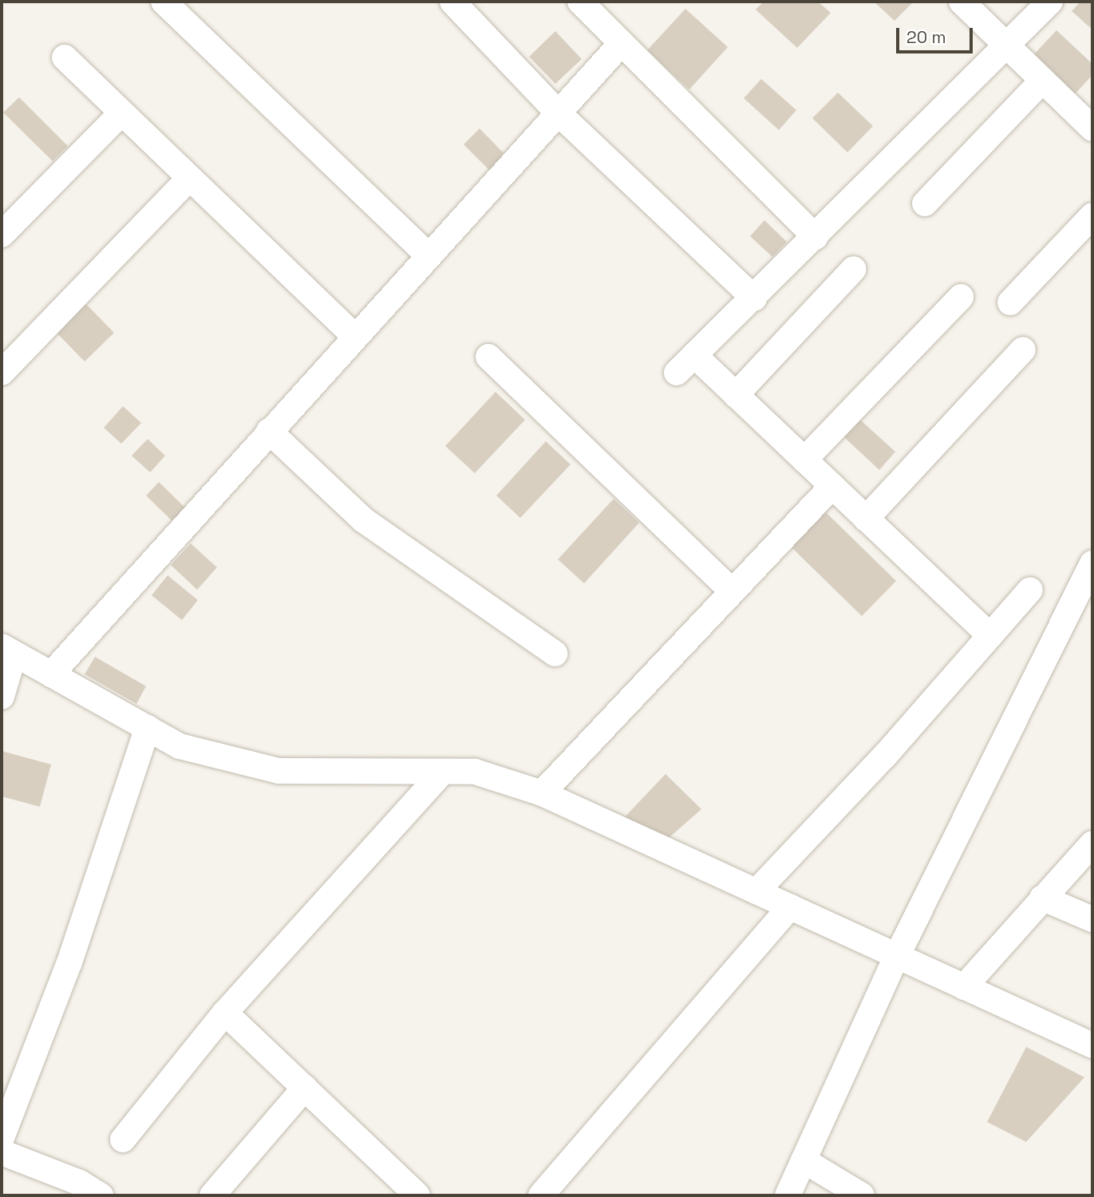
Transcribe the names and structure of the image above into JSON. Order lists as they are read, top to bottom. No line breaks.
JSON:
{"scale_bar":"20 m"}
